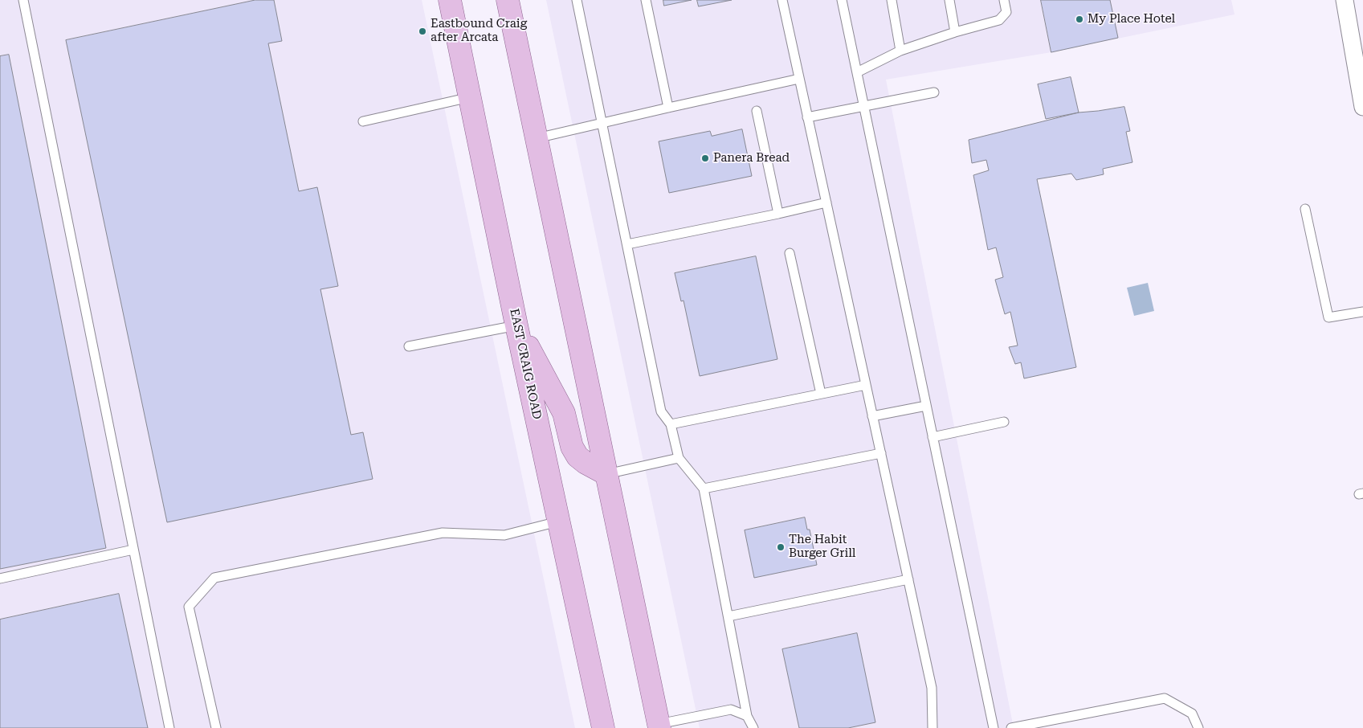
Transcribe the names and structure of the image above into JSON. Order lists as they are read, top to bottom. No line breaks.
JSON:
{"streets":{"main road":["EAST CRAIG ROAD"]},"places":["My Place Hotel","Eastbound Craig after Arcata","Panera Bread","The Habit Burger Grill"]}
